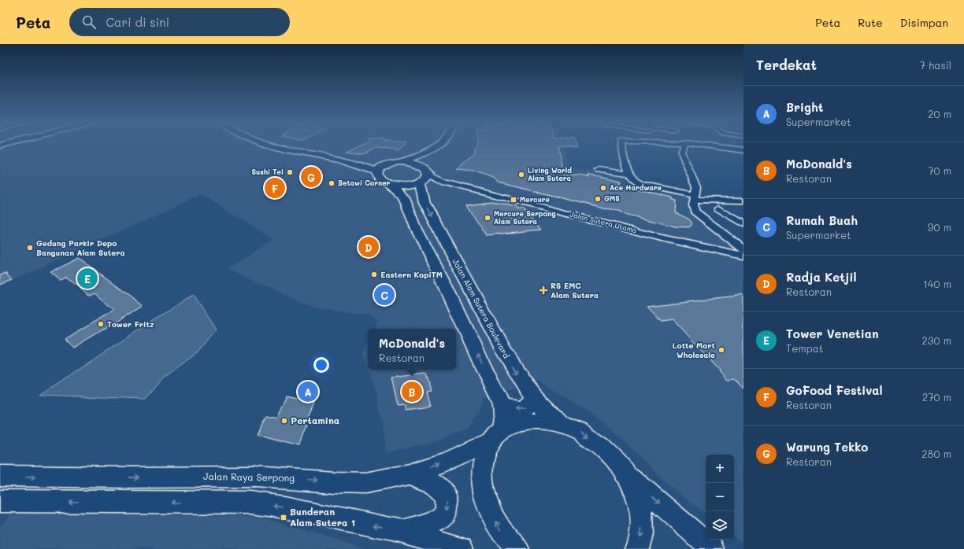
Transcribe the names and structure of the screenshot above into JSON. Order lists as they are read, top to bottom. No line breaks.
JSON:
{"streets":{"main road":["Jalan Alam Sutera Boulevard","Jalan Raya Serpong"],"street":["Jalan Sutera Utama"]},"crossings":[["Jalan Sutera Utama","Jalan Alam Sutera Boulevard"],["Jalan Alam Sutera Boulevard","Jalan Raya Serpong"]],"places":{"other":["Sushi Tei","Living World Alam Sutera","Betawi Corner","Ace Hardware","GMS","Mercure Serpong Alam Sutera","Gedung Parkir Depo Bangunan Alam Sutera","Eastern KopiTM","Tower Fritz","Lotte Mart Wholesale","Pertamina"],"transit":["Mercure","Bunderan Alam Sutera 1"],"health":["RS EMC Alam Sutera"]},"page":{"header":"Peta","search":"Cari di sini","nav":["Peta","Rute","Disimpan"],"heading":["Terdekat","7 hasil"],"list":[{"mark":"A","name":"Bright","note":"Supermarket","value":"20 m"},{"mark":"B","name":"McDonald's","note":"Restoran","value":"70 m"},{"mark":"C","name":"Rumah Buah","note":"Supermarket","value":"90 m"},{"mark":"D","name":"Radja Ketjil","note":"Restoran","value":"140 m"},{"mark":"E","name":"Tower Venetian","note":"Tempat","value":"230 m"},{"mark":"F","name":"GoFood Festival","note":"Restoran","value":"270 m"},{"mark":"G","name":"Warung Tekko","note":"Restoran","value":"280 m"}],"pins":["G","F","D","E","C","A","B"],"popup":["McDonald's","Restoran"],"map_buttons":["+","−"]}}
